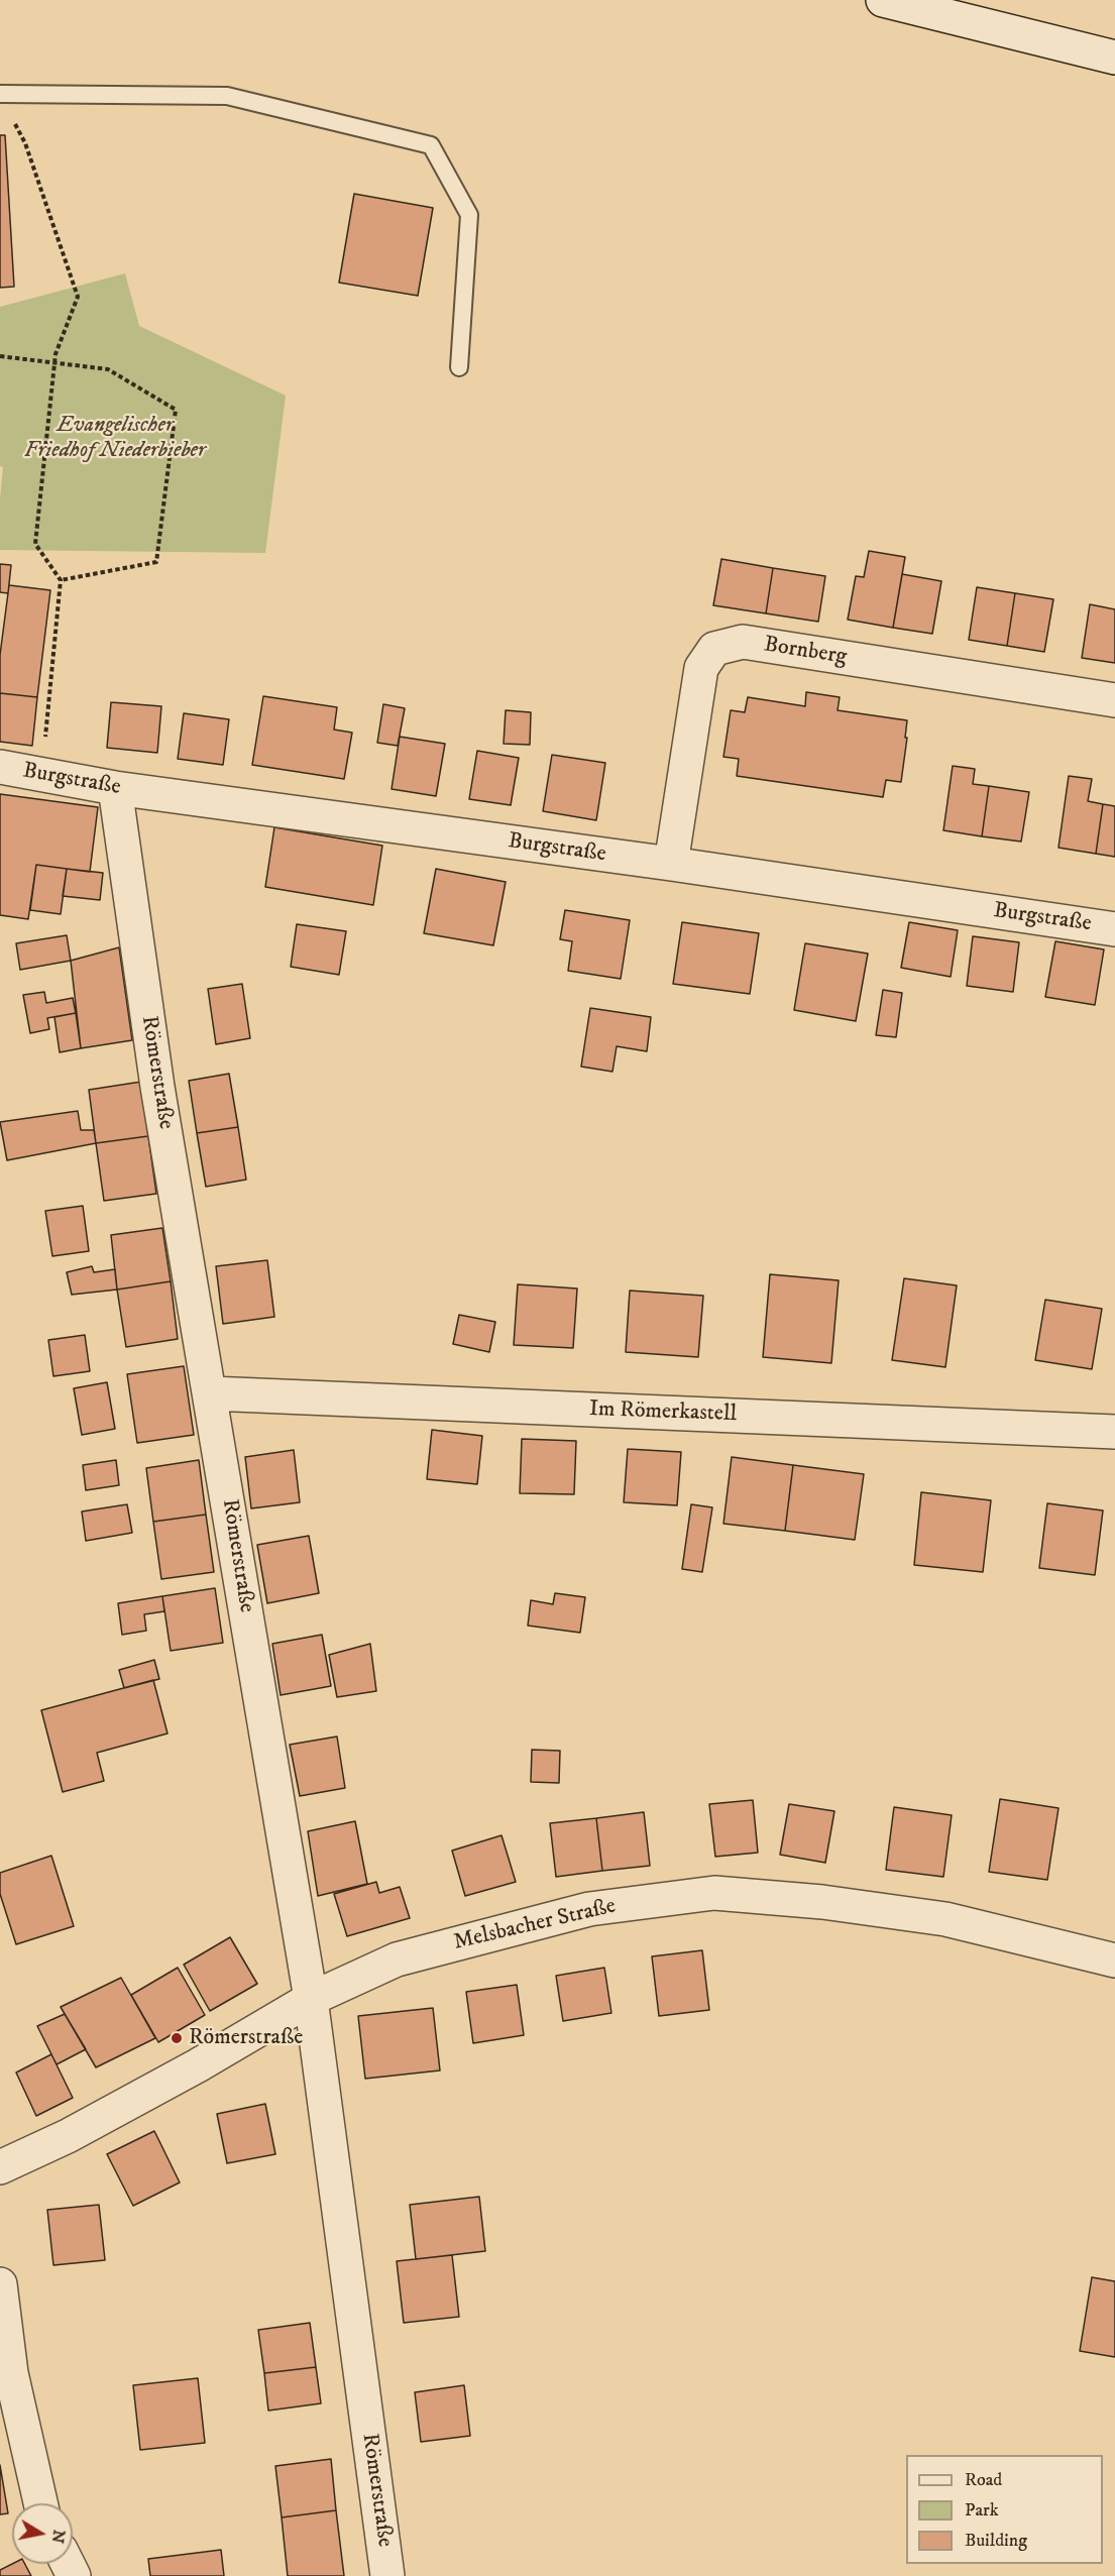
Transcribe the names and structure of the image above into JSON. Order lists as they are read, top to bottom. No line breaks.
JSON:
{"streets":{"street":["Bornberg","Burgstraße","Römerstraße","Im Römerkastell","Melsbacher Straße"]},"crossings":[["Bornberg","Burgstraße"],["Burgstraße","Römerstraße"],["Römerstraße","Im Römerkastell"],["Römerstraße","Melsbacher Straße"]],"parks":["Evangelischer Friedhof Niederbieber"],"places":["Römerstraße"],"legend":["Road","Park","Building"],"north":"right"}
